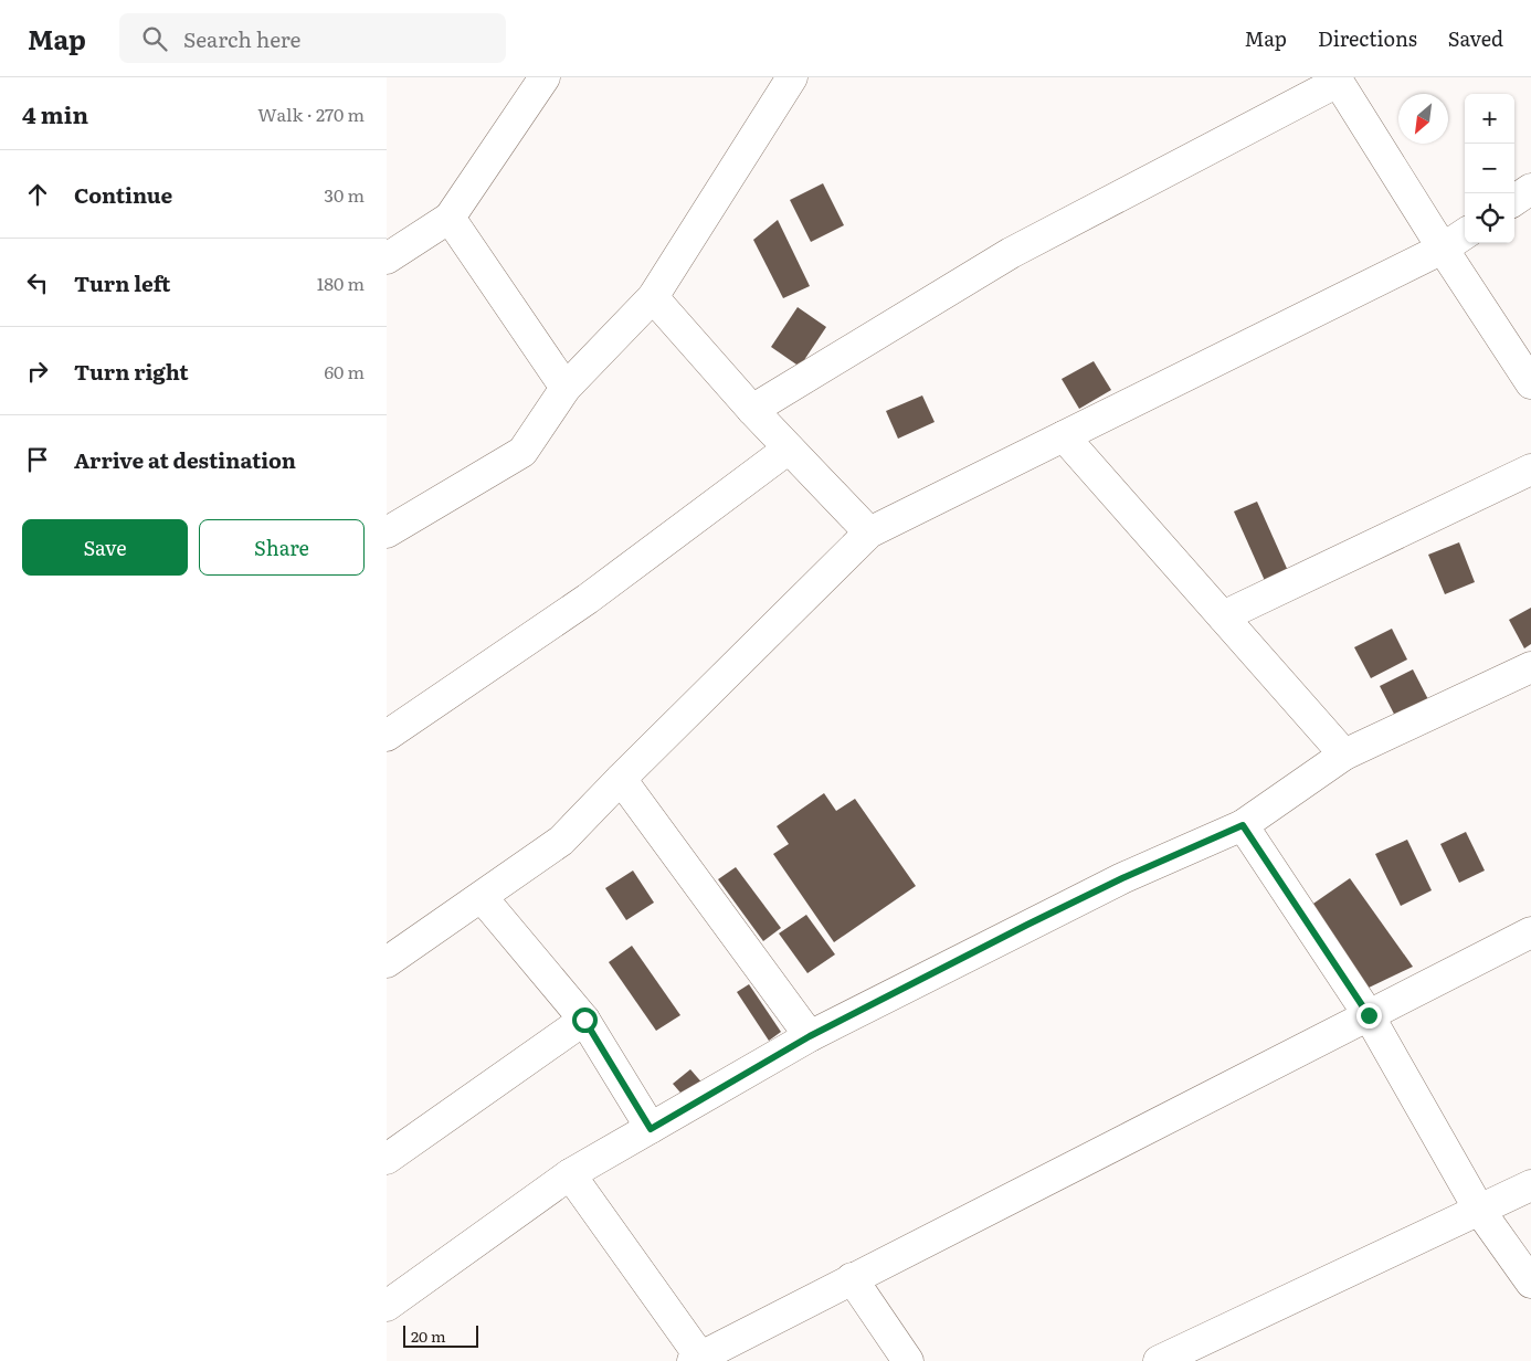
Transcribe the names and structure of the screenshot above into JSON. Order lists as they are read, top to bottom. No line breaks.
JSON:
{"scale_bar":"20 m","north":"bottom left","page":{"header":"Map","search":"Search here","nav":["Map","Directions","Saved"],"heading":["4 min","Walk · 270 m"],"map_buttons":["+","−"],"list":[["Continue","30 m"],["Turn left","180 m"],["Turn right","60 m"],"Arrive at destination"],"buttons":["Save","Share"],"scale":"20 m"}}
